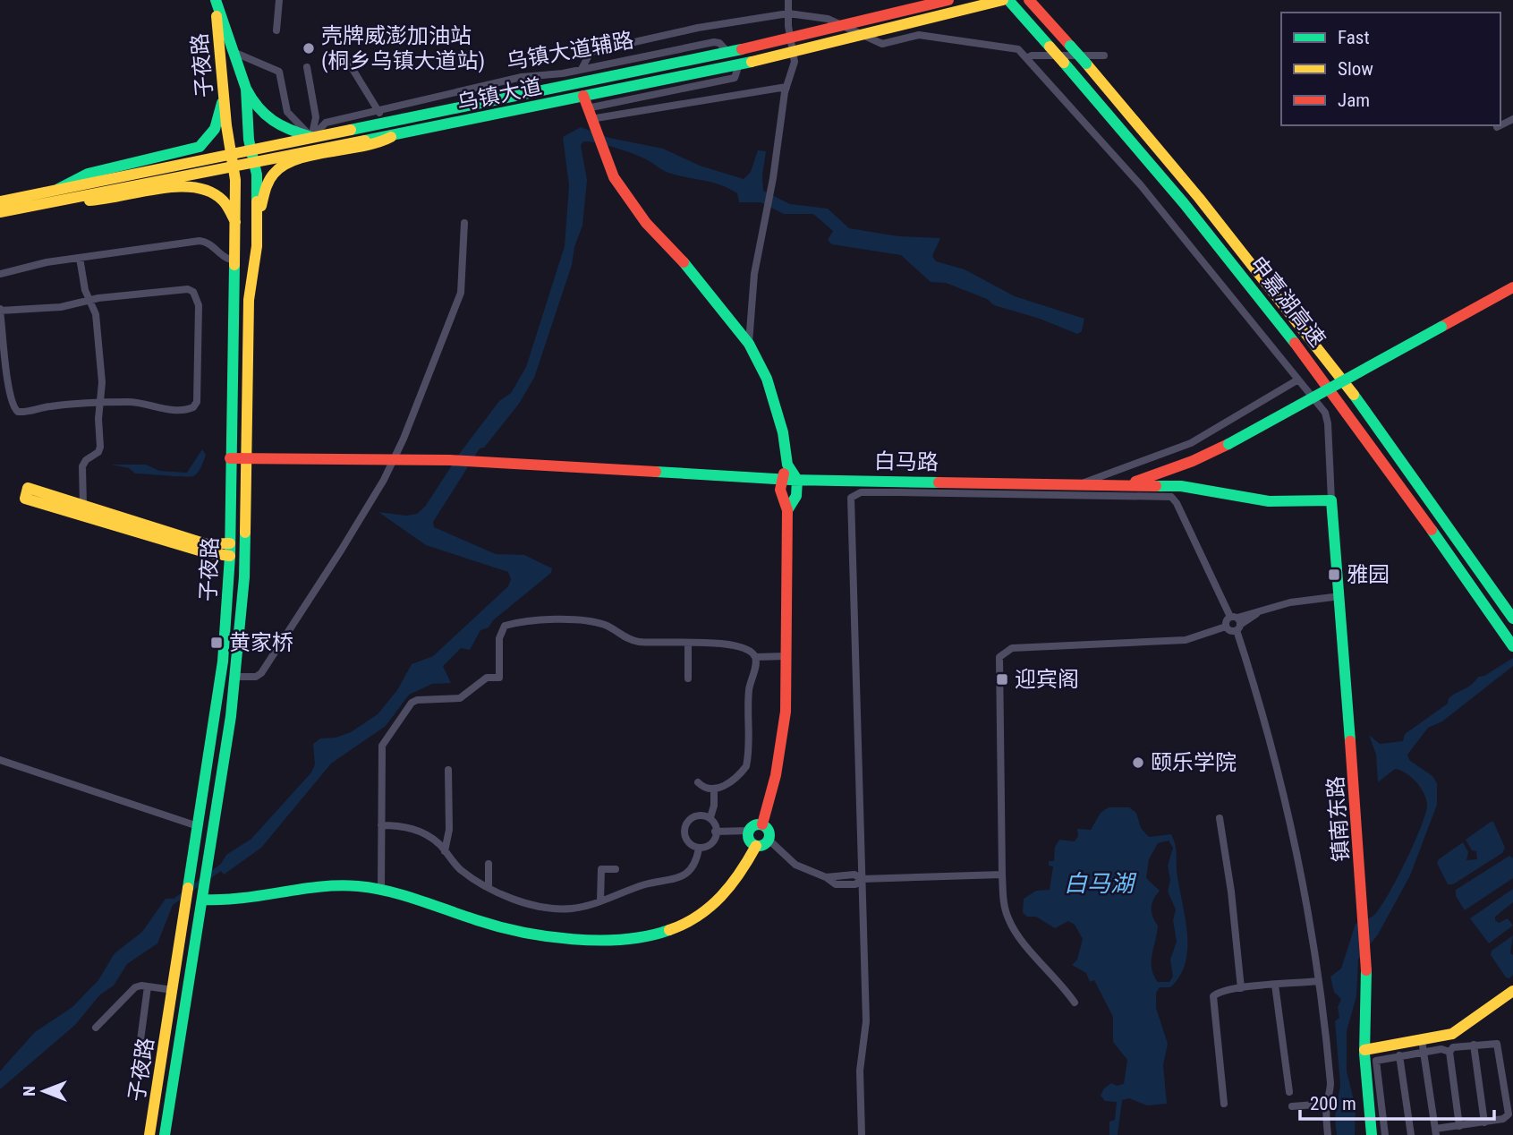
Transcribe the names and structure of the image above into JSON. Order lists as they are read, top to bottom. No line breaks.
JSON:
{"streets":{"main road":["子夜路","乌镇大道","申嘉湖高速","白马路","镇南东路"],"street":["乌镇大道辅路"]},"crossings":[["乌镇大道辅路","乌镇大道"],["子夜路","乌镇大道"],["子夜路","白马路"],["白马路","镇南东路"]],"water":["白马湖"],"places":{"other":["壳牌威澎加油站 (桐乡乌镇大道站)","颐乐学院"],"transit":["雅园","黄家桥","迎宾阁"]},"legend":["Fast","Slow","Jam"],"scale_bar":"200 m","north":"left"}
